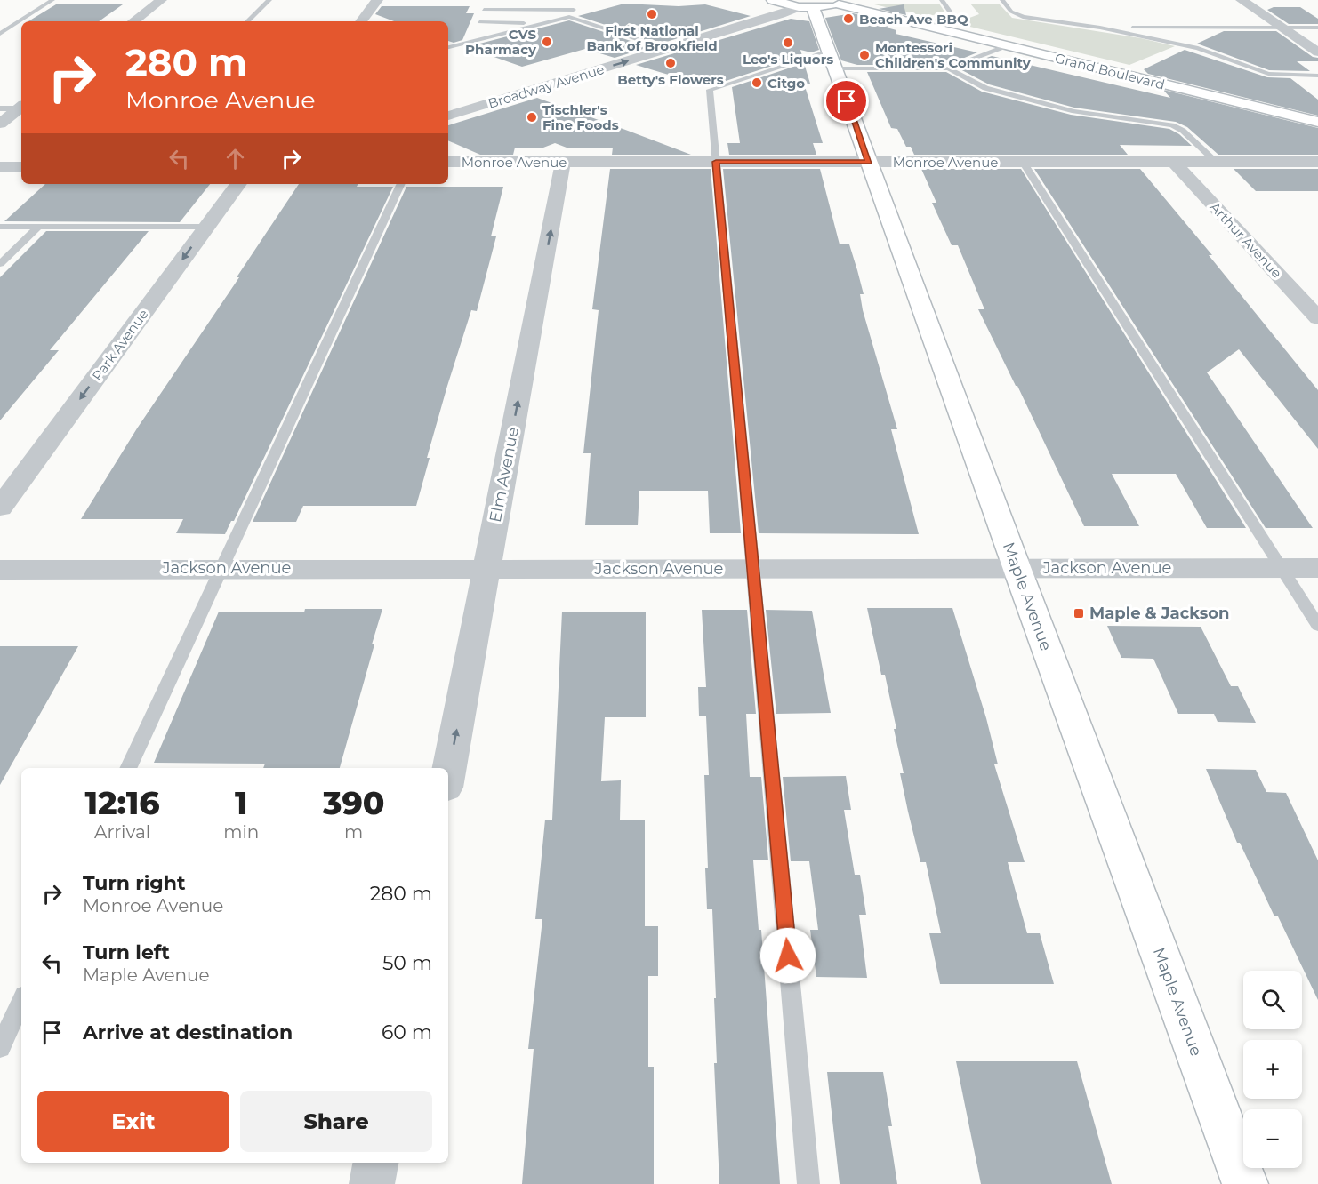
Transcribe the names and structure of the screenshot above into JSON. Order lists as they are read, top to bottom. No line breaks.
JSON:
{"streets":{"street":["Grand Boulevard","Broadway Avenue","Monroe Avenue","Arthur Avenue","Park Avenue","Elm Avenue","Jackson Avenue","Maple Avenue"]},"crossings":[["Grand Boulevard","Broadway Avenue"],["Grand Boulevard","Maple Avenue"],["Broadway Avenue","Maple Avenue"],["Monroe Avenue","Arthur Avenue"],["Monroe Avenue","Elm Avenue"],["Monroe Avenue","Maple Avenue"],["Elm Avenue","Jackson Avenue"],["Jackson Avenue","Maple Avenue"]],"one_way":["Broadway Avenue","Park Avenue","Elm Avenue"],"places":{"other":["First National Bank of Brookfield","Beach Ave BBQ","CVS Pharmacy","Leo's Liquors","Montessori Children's Community","Betty's Flowers","Citgo","Tischler's Fine Foods"],"transit":["Maple & Jackson"]},"page":{"turn":["280 m","Monroe Avenue"],"eta":["12:16","Arrival","1","min","390","m"],"list":[{"name":"Turn right","note":"Monroe Avenue","value":"280 m"},{"name":"Turn left","note":"Maple Avenue","value":"50 m"},{"name":"Arrive at destination","value":"60 m"}],"map_buttons":["+","−"],"buttons":["Exit","Share"]}}
